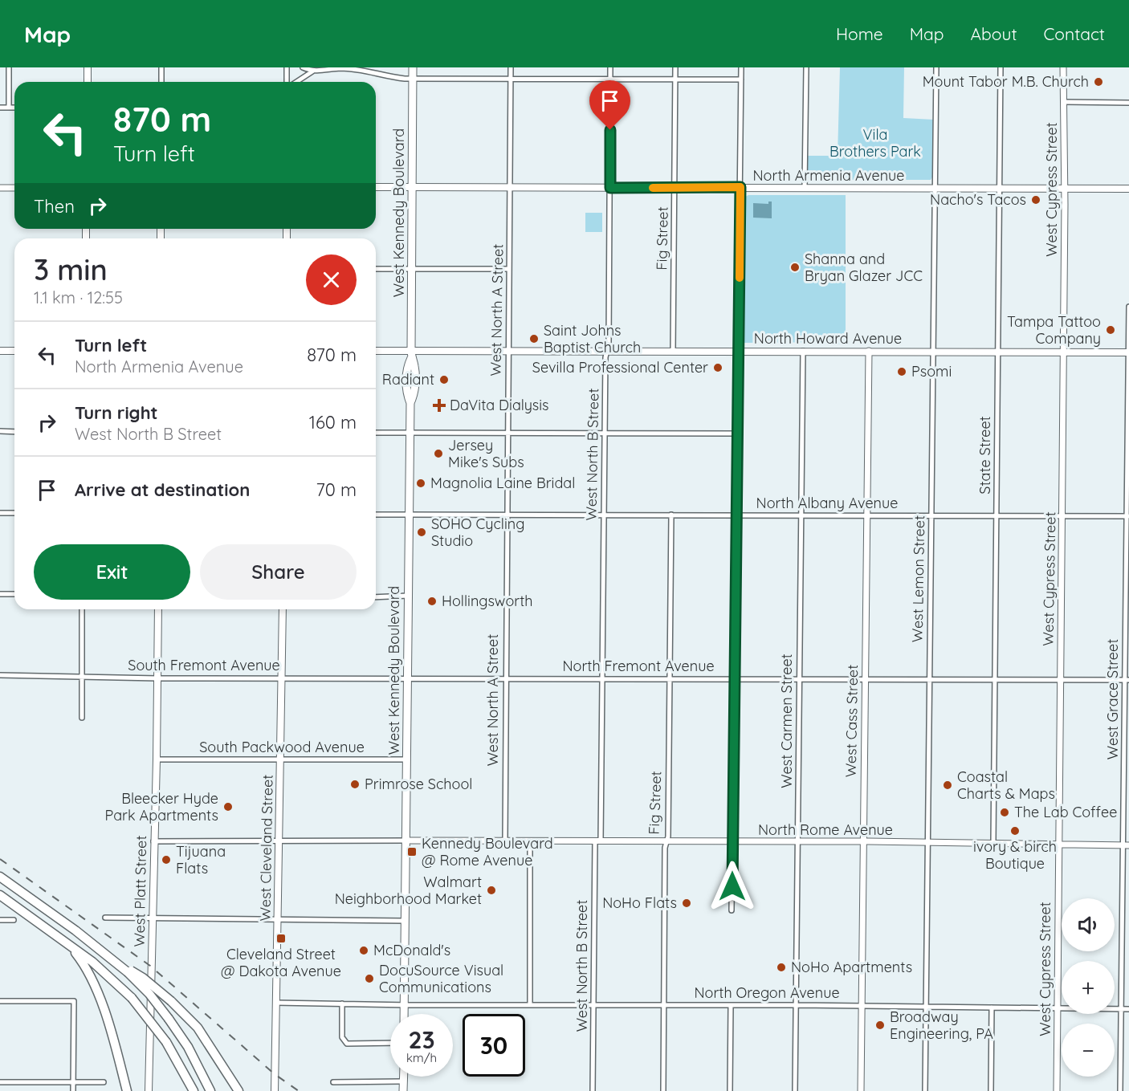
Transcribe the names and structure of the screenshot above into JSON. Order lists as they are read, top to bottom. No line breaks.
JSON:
{"streets":{"main road":["North Armenia Avenue","West Kennedy Boulevard","North Howard Avenue","West Cleveland Street","West Platt Street"],"street":["West Cypress Street","Fig Street","West North A Street","West North B Street","State Street","North Albany Avenue","West Lemon Street","South Fremont Avenue","North Fremont Avenue","West Grace Street","West Carmen Street","West Cass Street","South Packwood Avenue","North Rome Avenue","North Oregon Avenue"]},"crossings":[["North Armenia Avenue","West Cypress Street"],["North Armenia Avenue","West Kennedy Boulevard"],["North Armenia Avenue","Fig Street"],["North Armenia Avenue","West North A Street"],["North Armenia Avenue","West North B Street"],["North Armenia Avenue","State Street"],["North Armenia Avenue","West Lemon Street"],["West Cypress Street","North Howard Avenue"],["West Cypress Street","North Albany Avenue"],["West Cypress Street","North Fremont Avenue"],["West Cypress Street","North Rome Avenue"],["West Cypress Street","North Oregon Avenue"],["West Kennedy Boulevard","North Howard Avenue"],["West Kennedy Boulevard","North Albany Avenue"],["West Kennedy Boulevard","South Fremont Avenue"],["West Kennedy Boulevard","North Fremont Avenue"],["West Kennedy Boulevard","South Packwood Avenue"],["West Kennedy Boulevard","North Rome Avenue"],["West Kennedy Boulevard","North Oregon Avenue"],["Fig Street","North Howard Avenue"],["Fig Street","North Albany Avenue"],["Fig Street","North Fremont Avenue"],["Fig Street","North Rome Avenue"],["Fig Street","North Oregon Avenue"],["West North A Street","North Howard Avenue"],["West North A Street","North Albany Avenue"],["West North A Street","North Fremont Avenue"],["West North A Street","North Rome Avenue"],["North Howard Avenue","West North B Street"],["North Howard Avenue","State Street"],["North Howard Avenue","West Lemon Street"],["North Howard Avenue","West Grace Street"],["North Howard Avenue","West Carmen Street"],["North Howard Avenue","West Cass Street"],["West North B Street","North Albany Avenue"],["West North B Street","North Fremont Avenue"],["West North B Street","North Rome Avenue"],["West North B Street","North Oregon Avenue"],["State Street","North Albany Avenue"],["State Street","North Fremont Avenue"],["State Street","North Rome Avenue"],["North Albany Avenue","West Lemon Street"],["North Albany Avenue","West Grace Street"],["North Albany Avenue","West Carmen Street"],["North Albany Avenue","West Cass Street"],["West Lemon Street","North Fremont Avenue"],["West Lemon Street","North Rome Avenue"],["West Lemon Street","North Oregon Avenue"],["South Fremont Avenue","North Fremont Avenue"],["South Fremont Avenue","West Cleveland Street"],["South Fremont Avenue","West Platt Street"],["North Fremont Avenue","West Grace Street"],["North Fremont Avenue","West Carmen Street"],["North Fremont Avenue","West Cass Street"],["West Grace Street","North Rome Avenue"],["West Grace Street","North Oregon Avenue"],["West Carmen Street","North Rome Avenue"],["West Carmen Street","North Oregon Avenue"],["West Cass Street","North Rome Avenue"],["West Cass Street","North Oregon Avenue"],["South Packwood Avenue","West Cleveland Street"],["South Packwood Avenue","West Platt Street"],["West Cleveland Street","North Oregon Avenue"]],"parks":["Vila Brothers Park"],"places":{"other":["Mount Tabor M.B. Church","Nacho's Tacos","Shanna and Bryan Glazer JCC","Tampa Tattoo Company","Saint Johns Baptist Church","Sevilla Professional Center","Psomi","Radiant","Jersey Mike's Subs","Magnolia Laine Bridal","SOHO Cycling Studio","Hollingsworth","Primrose School","Coastal Charts & Maps","Bleecker Hyde Park Apartments","The Lab Coffee","ivory & birch Boutique","Tijuana Flats","Walmart Neighborhood Market","NoHo Flats","McDonald's","NoHo Apartments","DocuSource Visual Communications","Broadway Engineering, PA"],"health":["DaVita Dialysis"],"transit":["Kennedy Boulevard @ Rome Avenue","Cleveland Street @ Dakota Avenue"]},"page":{"header":"Map","nav":["Home","Map","About","Contact"],"turn":["870 m","Turn left"],"then":"Then","heading":["3 min","1.1 km · 12:55"],"list":[{"name":"Turn left","note":"North Armenia Avenue","value":"870 m"},{"name":"Turn right","note":"West North B Street","value":"160 m"},{"name":"Arrive at destination","value":"70 m"}],"buttons":["Exit","Share"],"map_buttons":["+","−"],"speed":"23 km/h","limit":"30"}}
